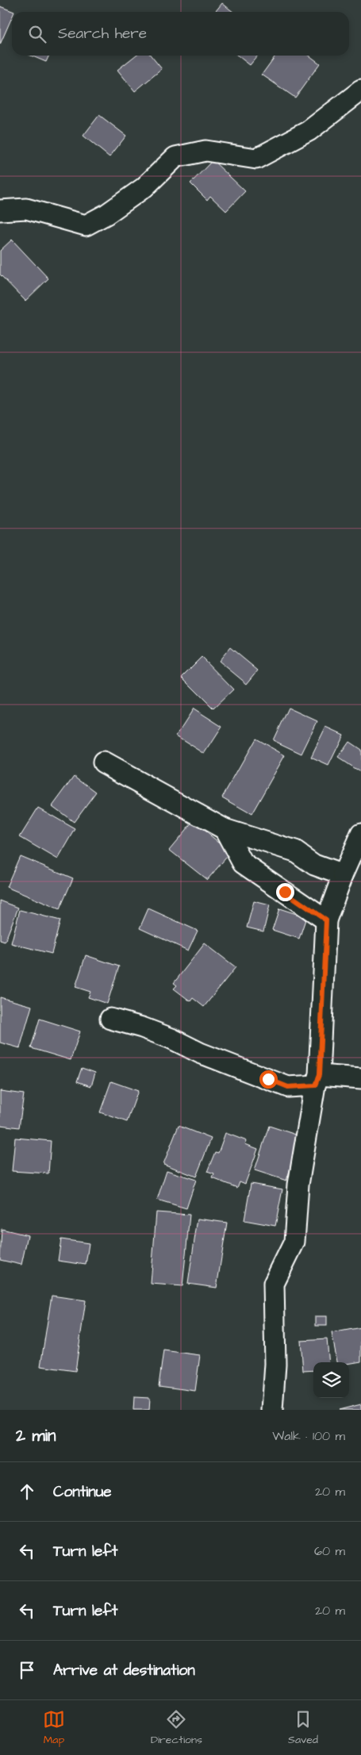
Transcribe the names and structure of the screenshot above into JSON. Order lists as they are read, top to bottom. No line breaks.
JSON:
{"page":{"search":"Search here","heading":["2 min","Walk · 100 m"],"list":[["Continue","20 m"],["Turn left","60 m"],["Turn left","20 m"],"Arrive at destination"],"nav":["Map","Directions","Saved"]}}
